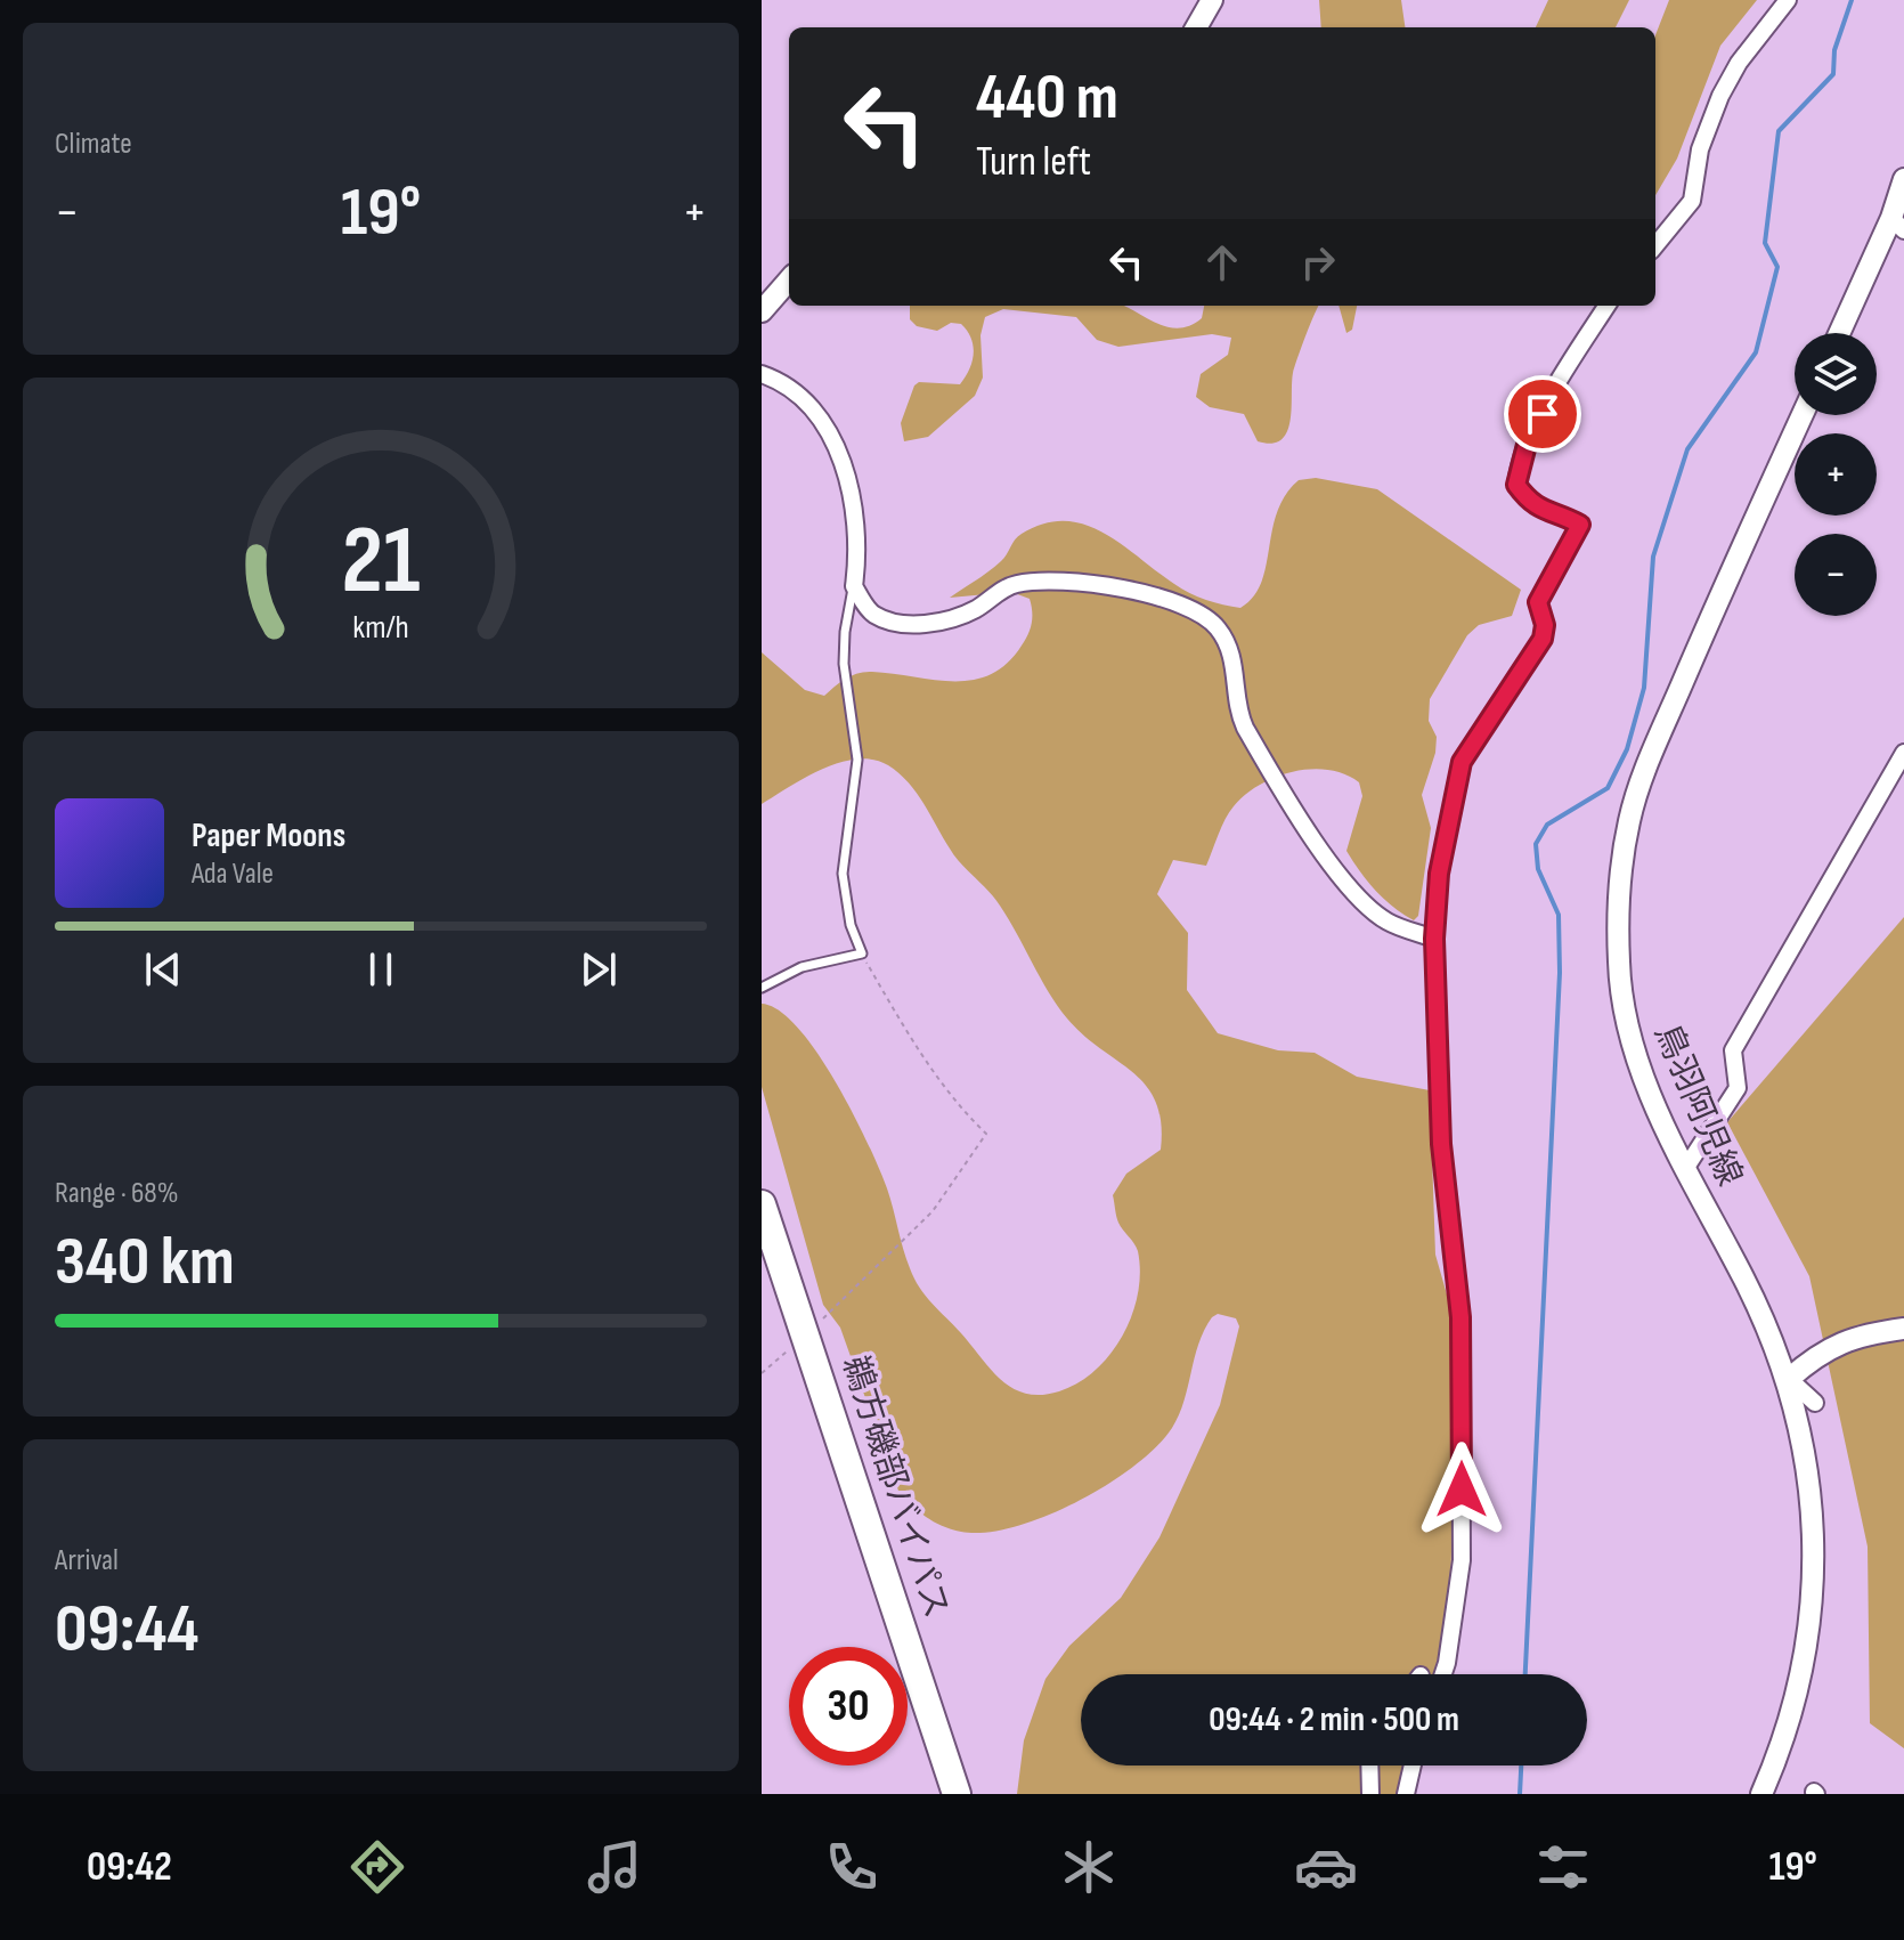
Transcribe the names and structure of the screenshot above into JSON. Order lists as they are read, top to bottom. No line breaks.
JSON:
{"streets":{"highway":["鵜方磯部バイパス"],"main road":["鳥羽阿児線"]},"page":{"tile":["Climate",["Range · 68%","340 km"],["Arrival","09:44"]],"turn":["440 m","Turn left"],"heat":["−","19°","+"],"map_buttons":["+","−"],"song":["Paper Moons","Ada Vale"],"limit":"30","trip":"09:44 · 2 min · 500 m","tabs":["09:42","19°"],"gauge":["21","km/h"]}}
